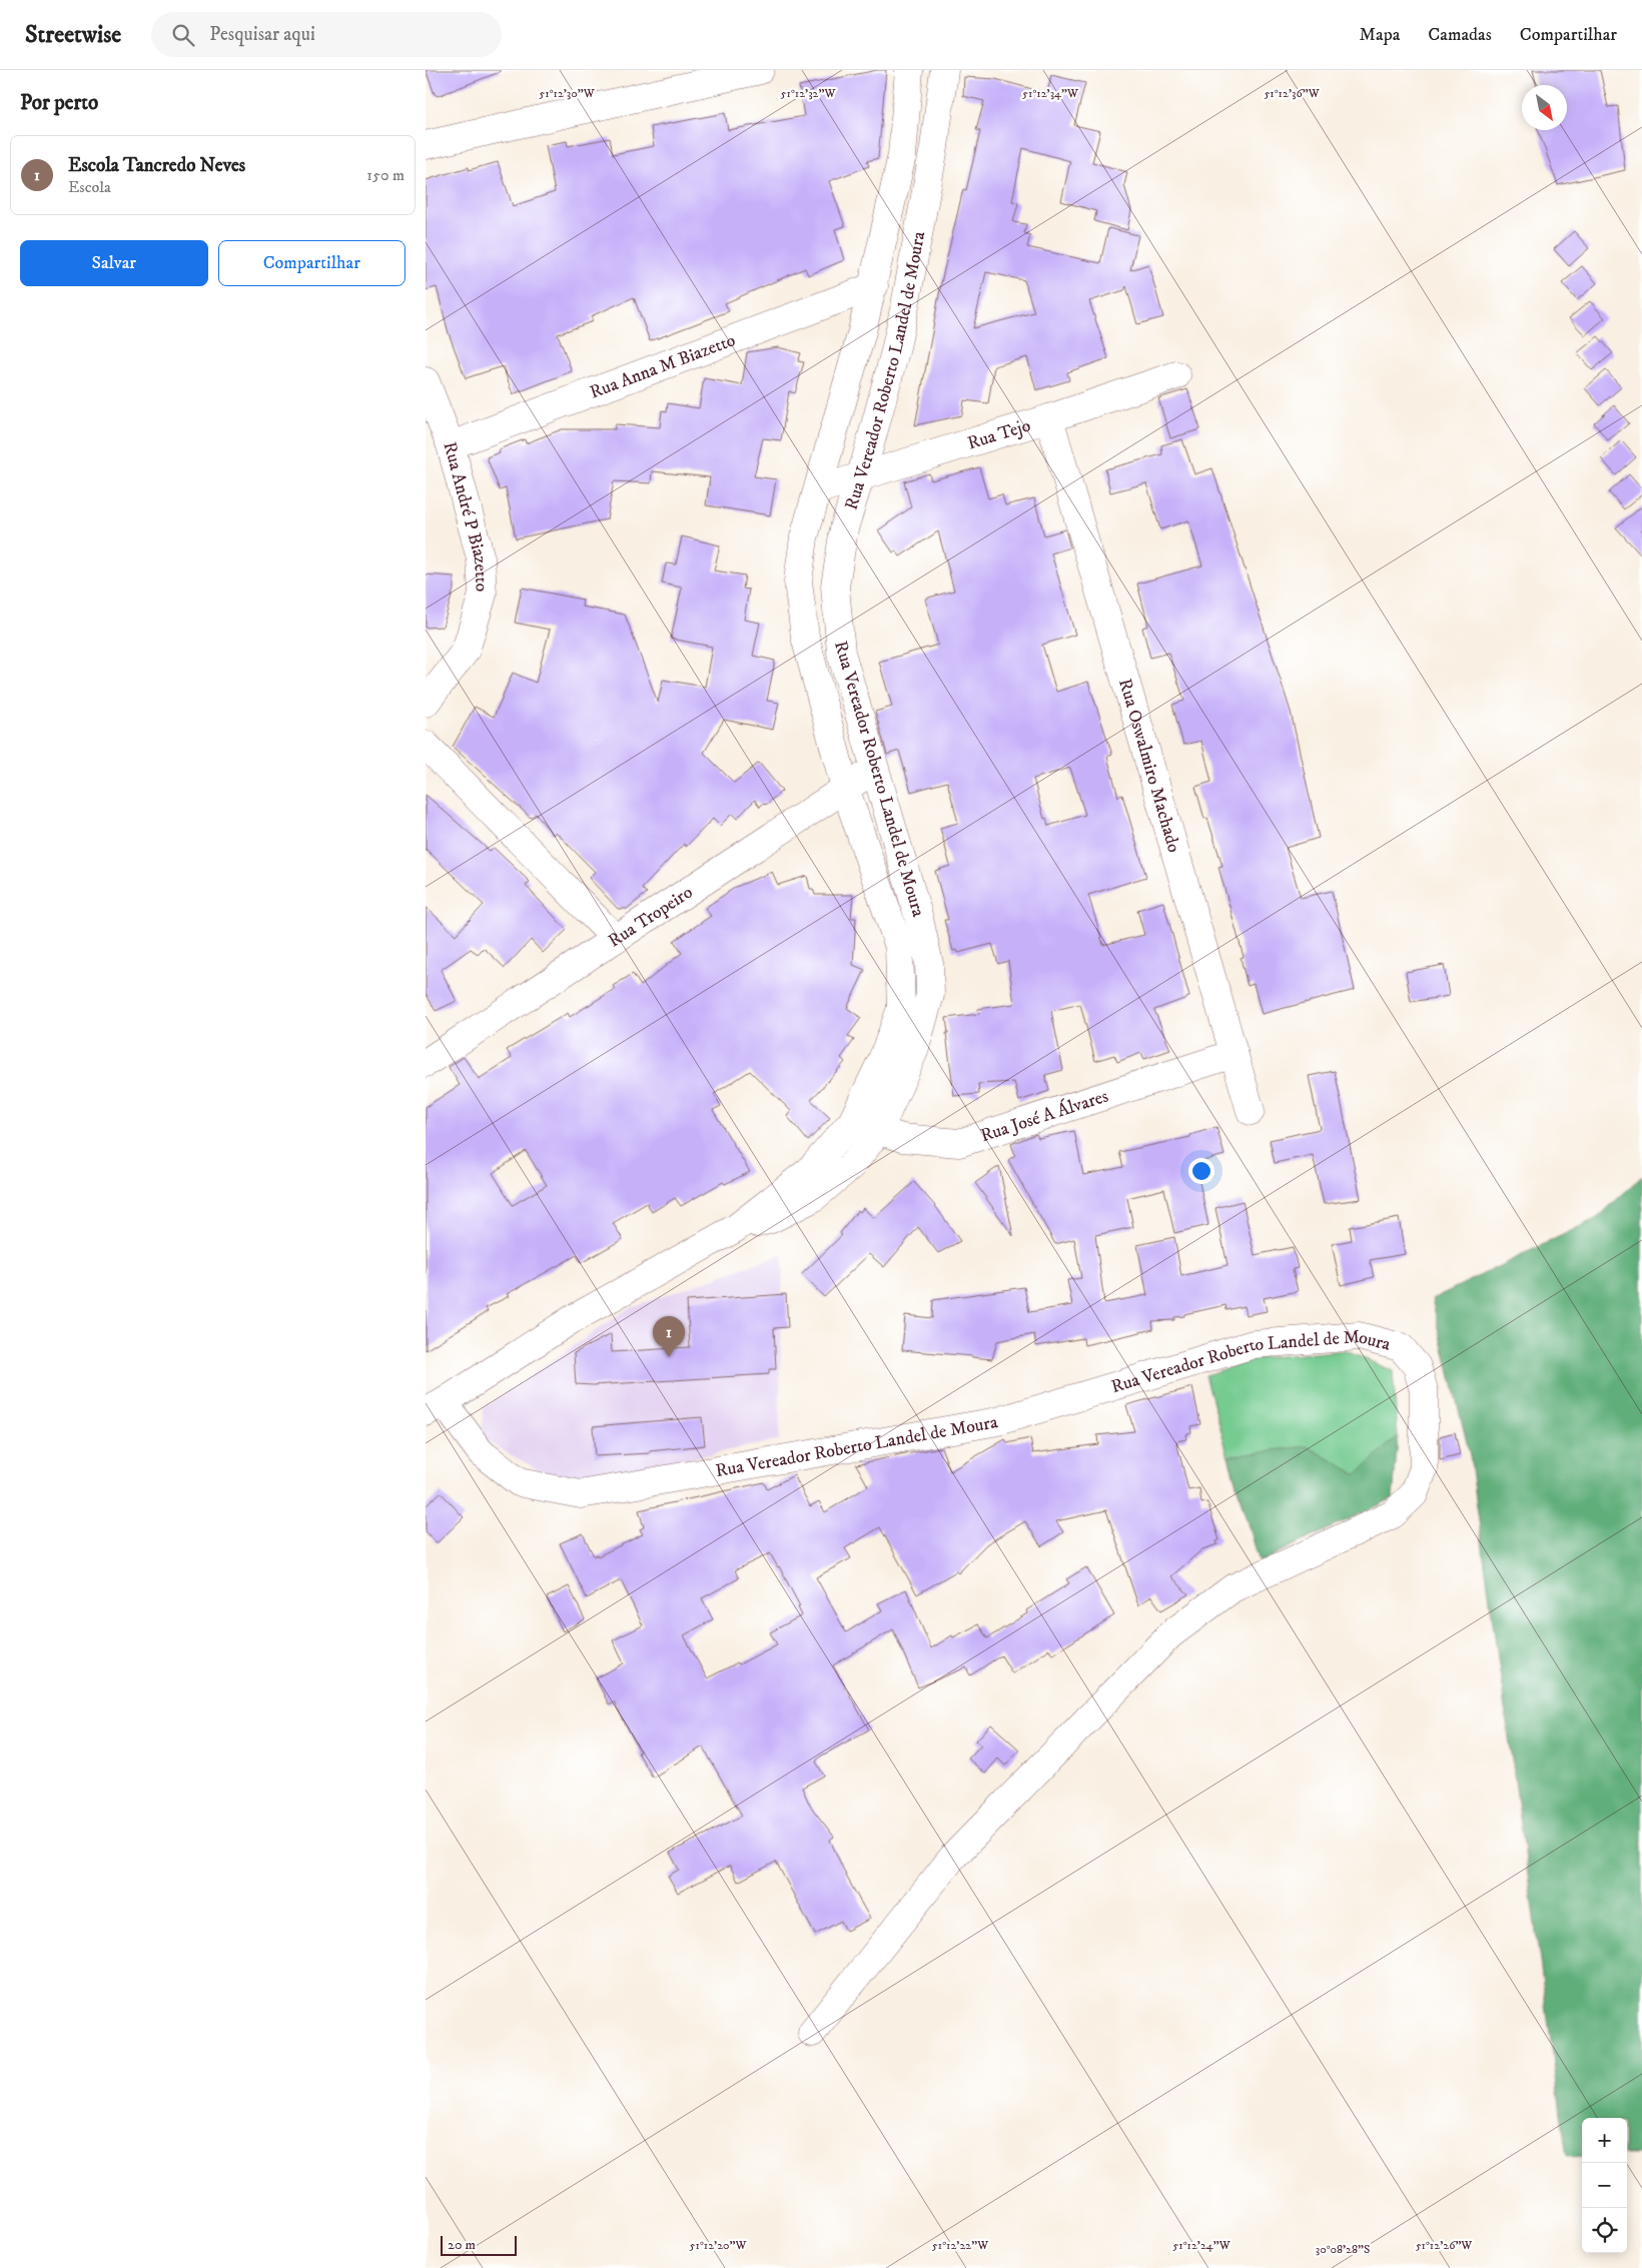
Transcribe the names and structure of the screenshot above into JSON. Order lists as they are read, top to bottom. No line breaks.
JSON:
{"streets":{"street":["Rua Anna M Biazetto","Rua Vereador Roberto Landel de Moura","Rua Tejo","Rua André P Biazetto","Rua Oswalmiro Machado","Rua Tropeiro","Rua José A Álvares"]},"crossings":[["Rua Anna M Biazetto","Rua Vereador Roberto Landel de Moura"],["Rua Anna M Biazetto","Rua André P Biazetto"],["Rua Vereador Roberto Landel de Moura","Rua Tejo"],["Rua Vereador Roberto Landel de Moura","Rua Tropeiro"],["Rua Vereador Roberto Landel de Moura","Rua José A Álvares"],["Rua Tejo","Rua Oswalmiro Machado"],["Rua Oswalmiro Machado","Rua José A Álvares"]],"scale_bar":"20 m","north":"bottom right","page":{"header":"Streetwise","search":"Pesquisar aqui","nav":["Mapa","Camadas","Compartilhar"],"heading":"Por perto","list":[{"mark":"1","name":"Escola Tancredo Neves","note":"Escola","value":"150 m"}],"buttons":["Salvar","Compartilhar"],"pins":"1","map_buttons":["+","−"],"scale":"20 m"},"coordinates":["51°12'36\"W","51°12'30\"W","51°12'32\"W","51°12'34\"W","51°12'20\"W","51°12'22\"W","51°12'24\"W","51°12'26\"W","30°08'28\"S"]}
